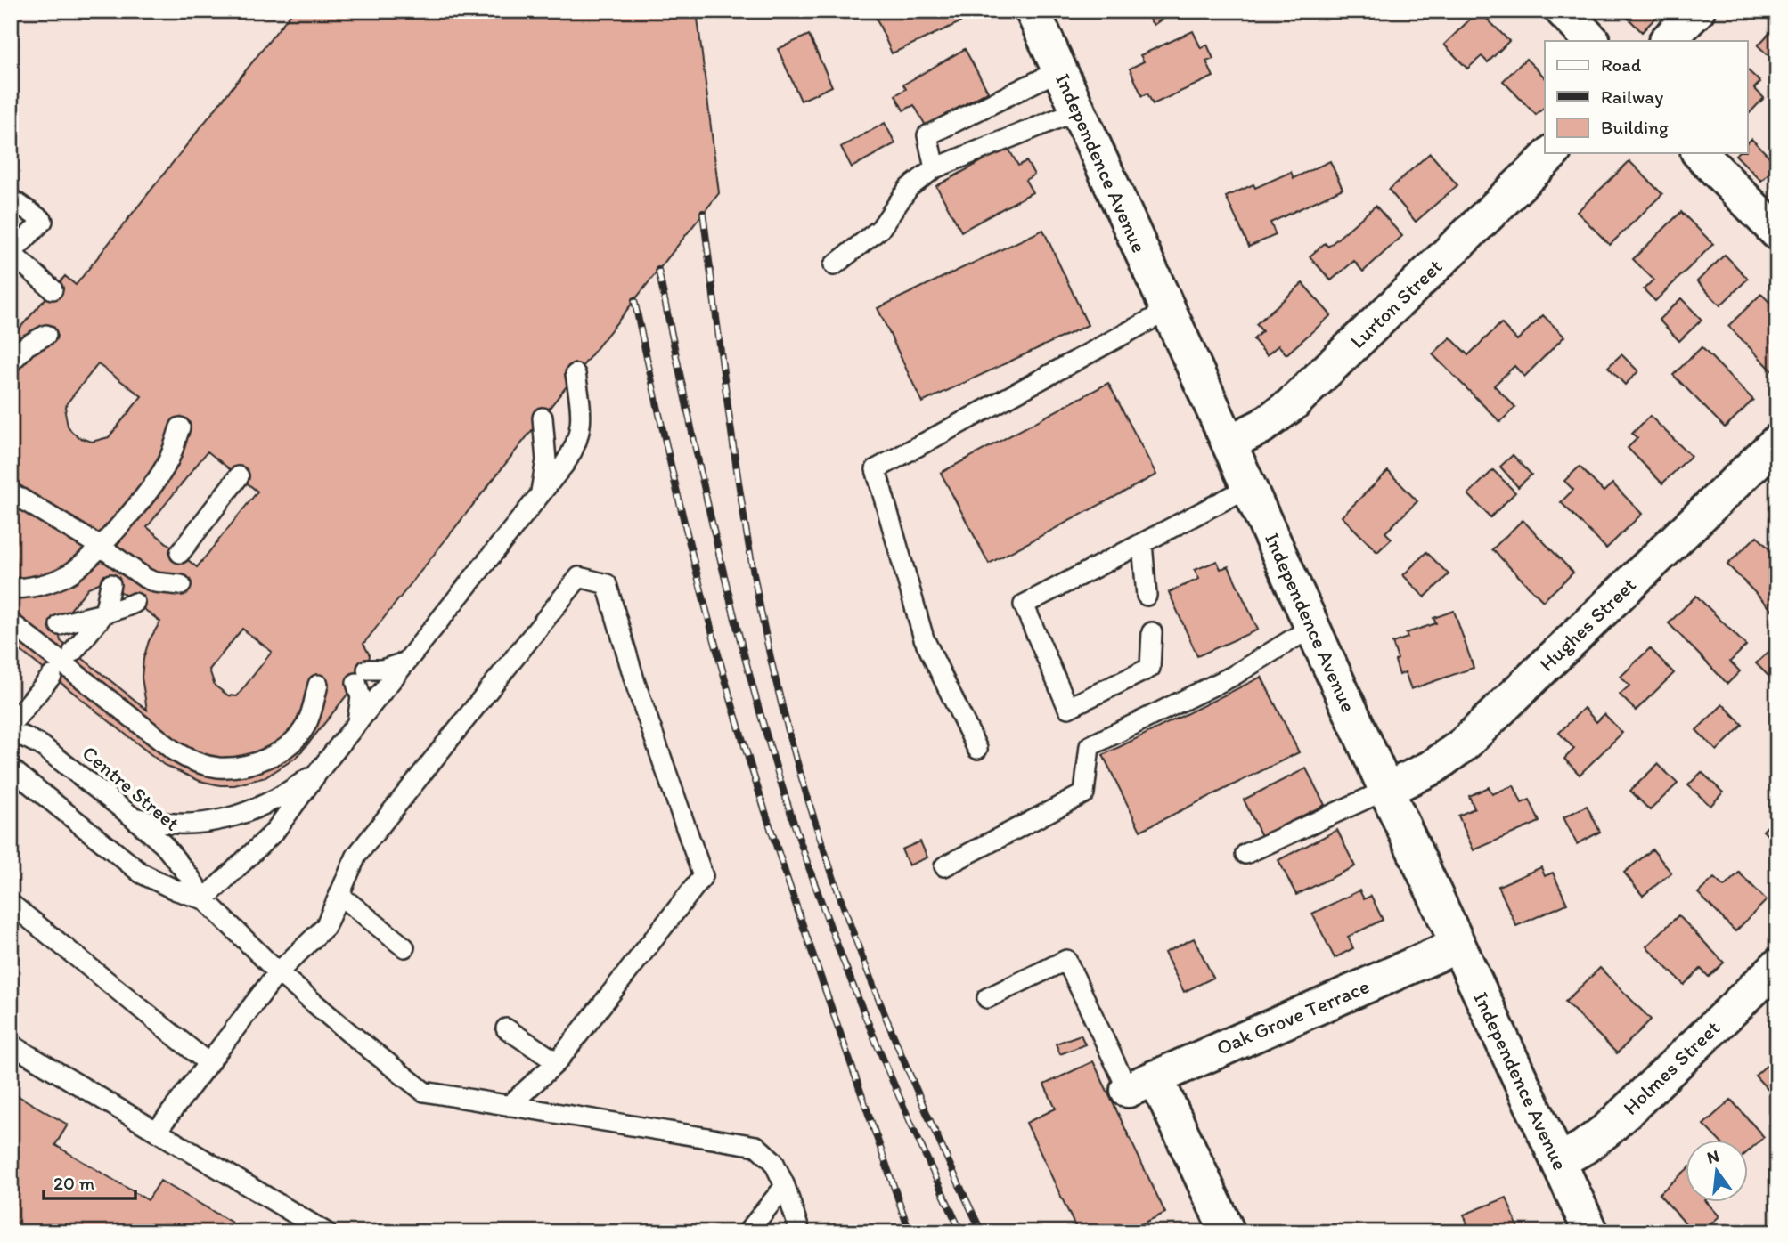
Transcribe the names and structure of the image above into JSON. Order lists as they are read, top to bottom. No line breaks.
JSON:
{"streets":{"street":["Independence Avenue","Lurton Street","Hughes Street","Oak Grove Terrace","Holmes Street"],"lane":["Centre Street"]},"crossings":[["Independence Avenue","Lurton Street"],["Independence Avenue","Hughes Street"],["Independence Avenue","Oak Grove Terrace"],["Independence Avenue","Holmes Street"]],"legend":["Road","Railway","Building"],"scale_bar":"20 m","north":"top"}
